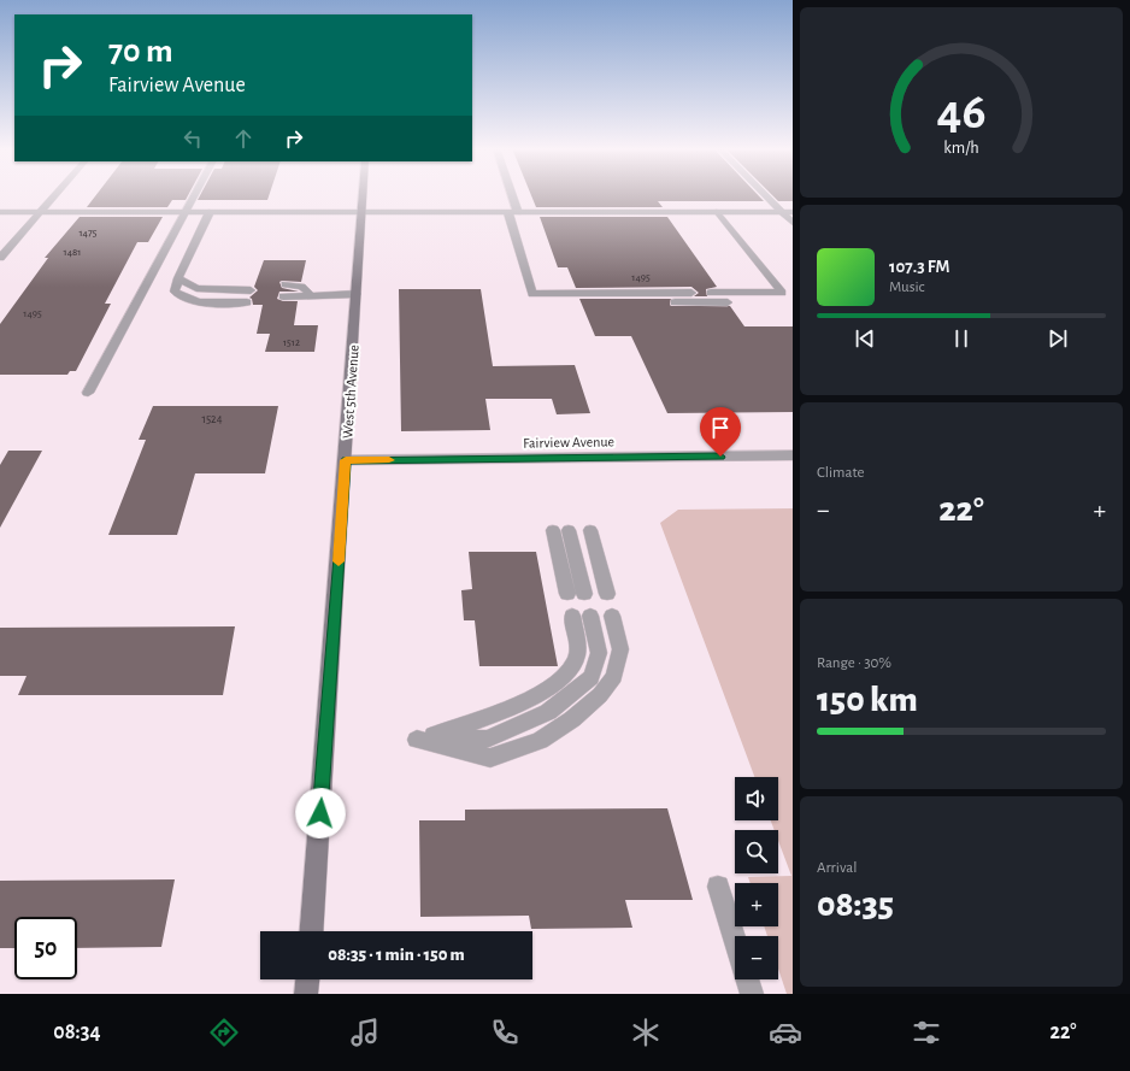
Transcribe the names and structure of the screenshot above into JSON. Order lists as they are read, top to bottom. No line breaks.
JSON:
{"streets":{"main road":["West 5th Avenue"],"street":["Fairview Avenue"]},"crossings":[["West 5th Avenue","Fairview Avenue"]],"house_numbers":["1475","1481","1495","1495","1512","1524"],"page":{"turn":["70 m","Fairview Avenue"],"song":["107.3 FM","Music"],"tile":["Climate",["Range · 30%","150 km"],["Arrival","08:35"]],"heat":["−","22°","+"],"map_buttons":["+","−"],"limit":"50","trip":"08:35 · 1 min · 150 m","tabs":["08:34","22°"],"gauge":["46","km/h"]}}
